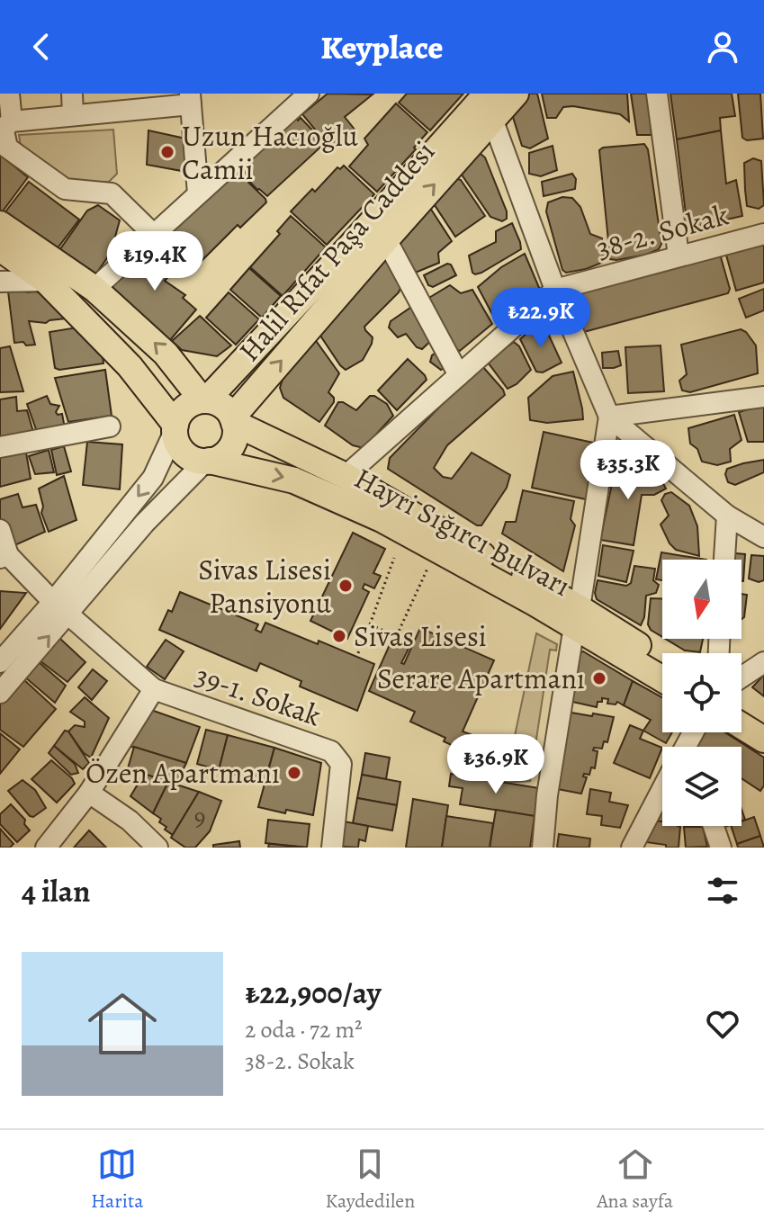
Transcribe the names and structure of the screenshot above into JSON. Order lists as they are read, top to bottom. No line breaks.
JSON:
{"streets":{"main road":["Halil Rıfat Paşa Caddesi","Hayri Sığırcı Bulvarı"],"street":["38-2. Sokak","39-1. Sokak"]},"crossings":[["38-2. Sokak","Hayri Sığırcı Bulvarı"],["Halil Rıfat Paşa Caddesi","Hayri Sığırcı Bulvarı"]],"places":["Uzun Hacıoğlu Camii","Sivas Lisesi Pansiyonu","Sivas Lisesi","Serare Apartmanı","Özen Apartmanı"],"house_numbers":["9"],"north":"bottom","page":{"header":"Keyplace","price":["₺19.4K","₺22.9K","₺35.3K","₺36.9K"],"heading":"4 ilan","list":[{"name":"₺22,900/ay","note":"2 oda · 72 m² · 38-2. Sokak"}],"tabs":["Harita","Kaydedilen","Ana sayfa"]}}
